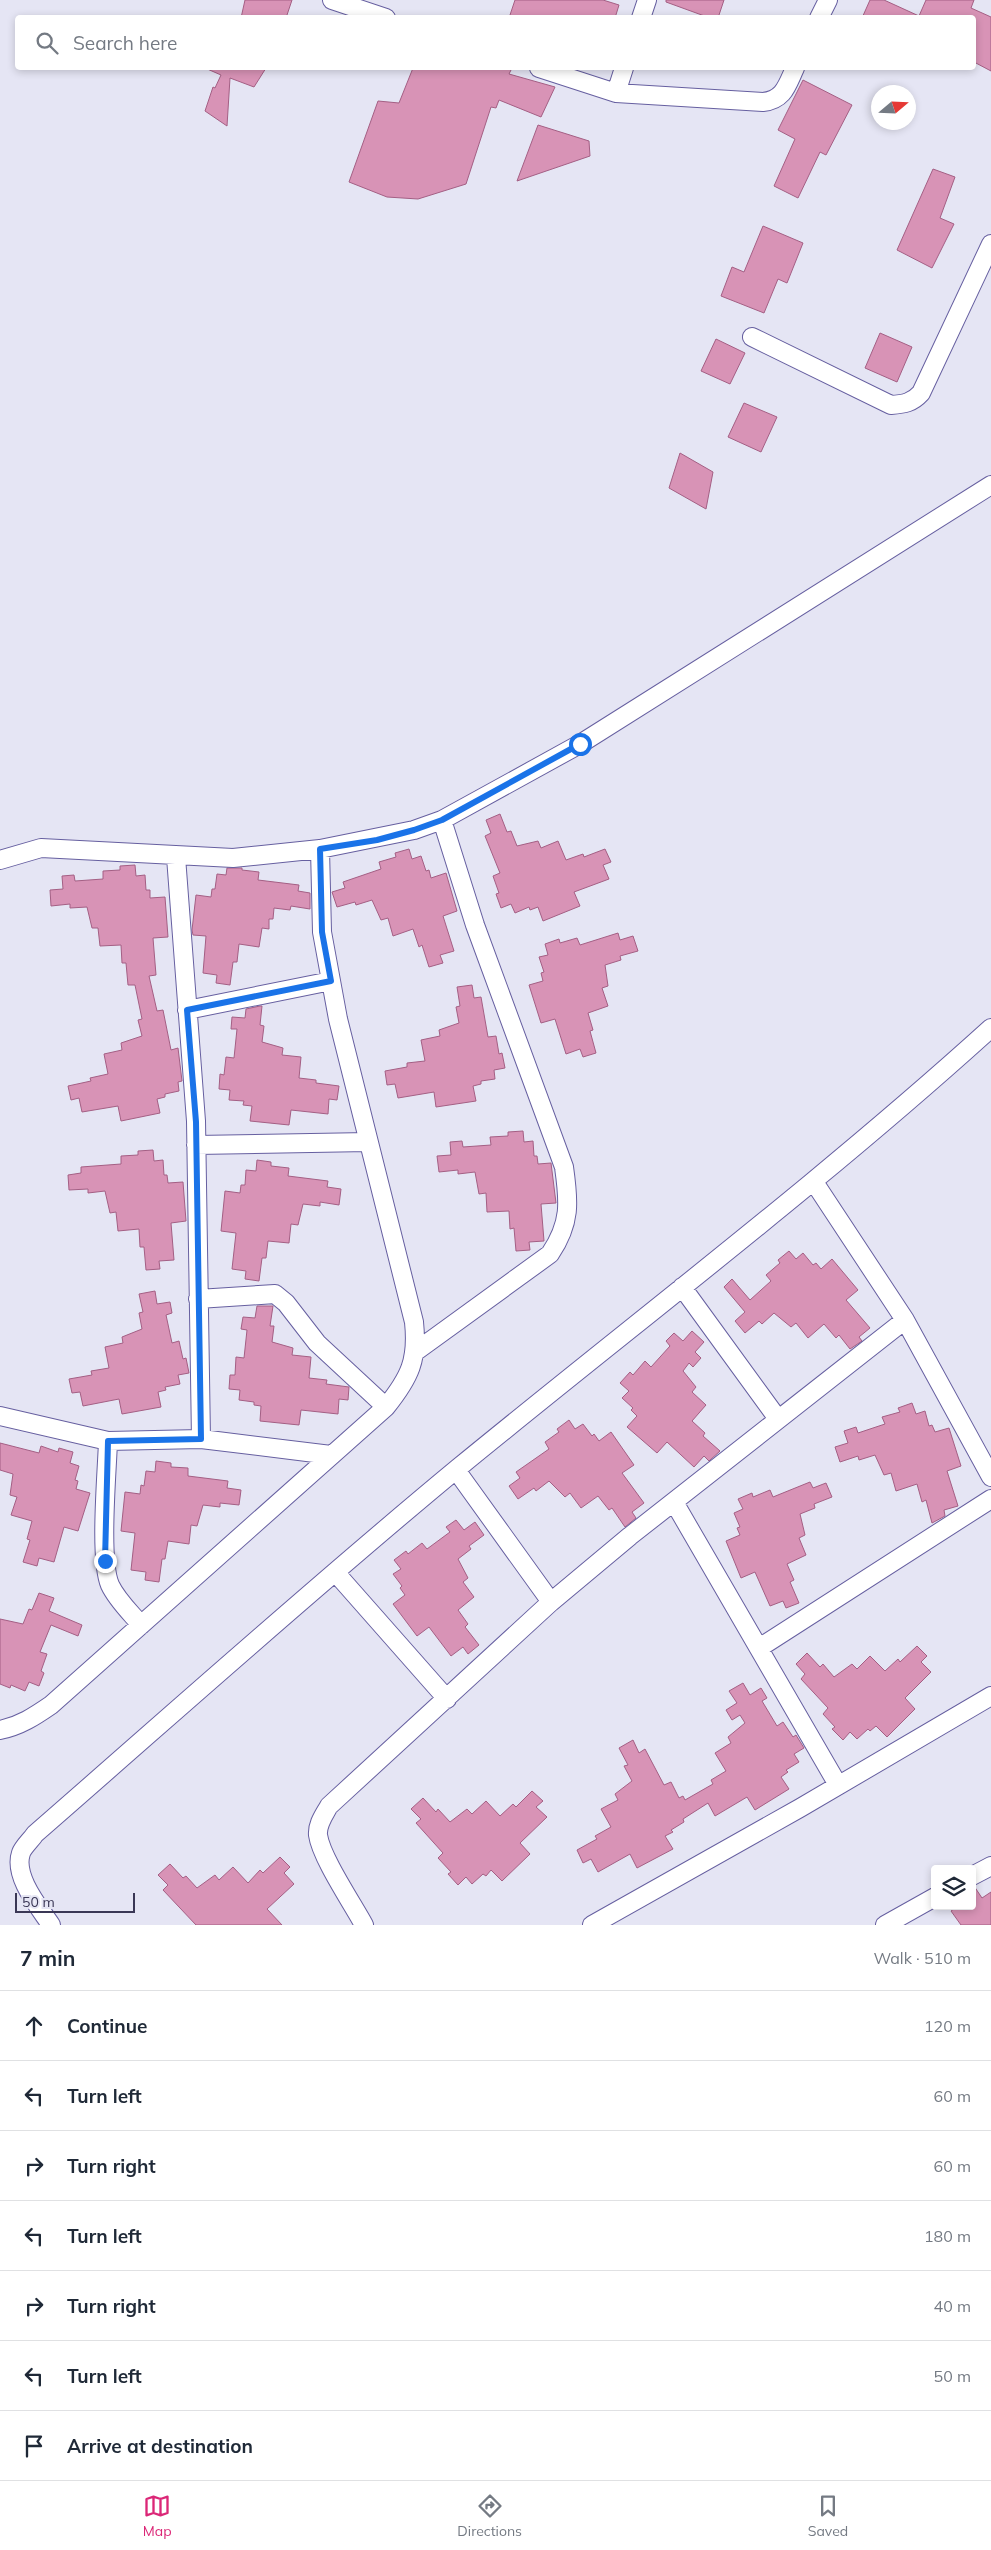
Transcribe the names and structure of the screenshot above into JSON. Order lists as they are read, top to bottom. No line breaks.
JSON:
{"scale_bar":"50 m","north":"right","page":{"search":"Search here","scale":"50 m","heading":["7 min","Walk · 510 m"],"list":[["Continue","120 m"],["Turn left","60 m"],["Turn right","60 m"],["Turn left","180 m"],["Turn right","40 m"],["Turn left","50 m"],"Arrive at destination"],"nav":["Map","Directions","Saved"]}}
